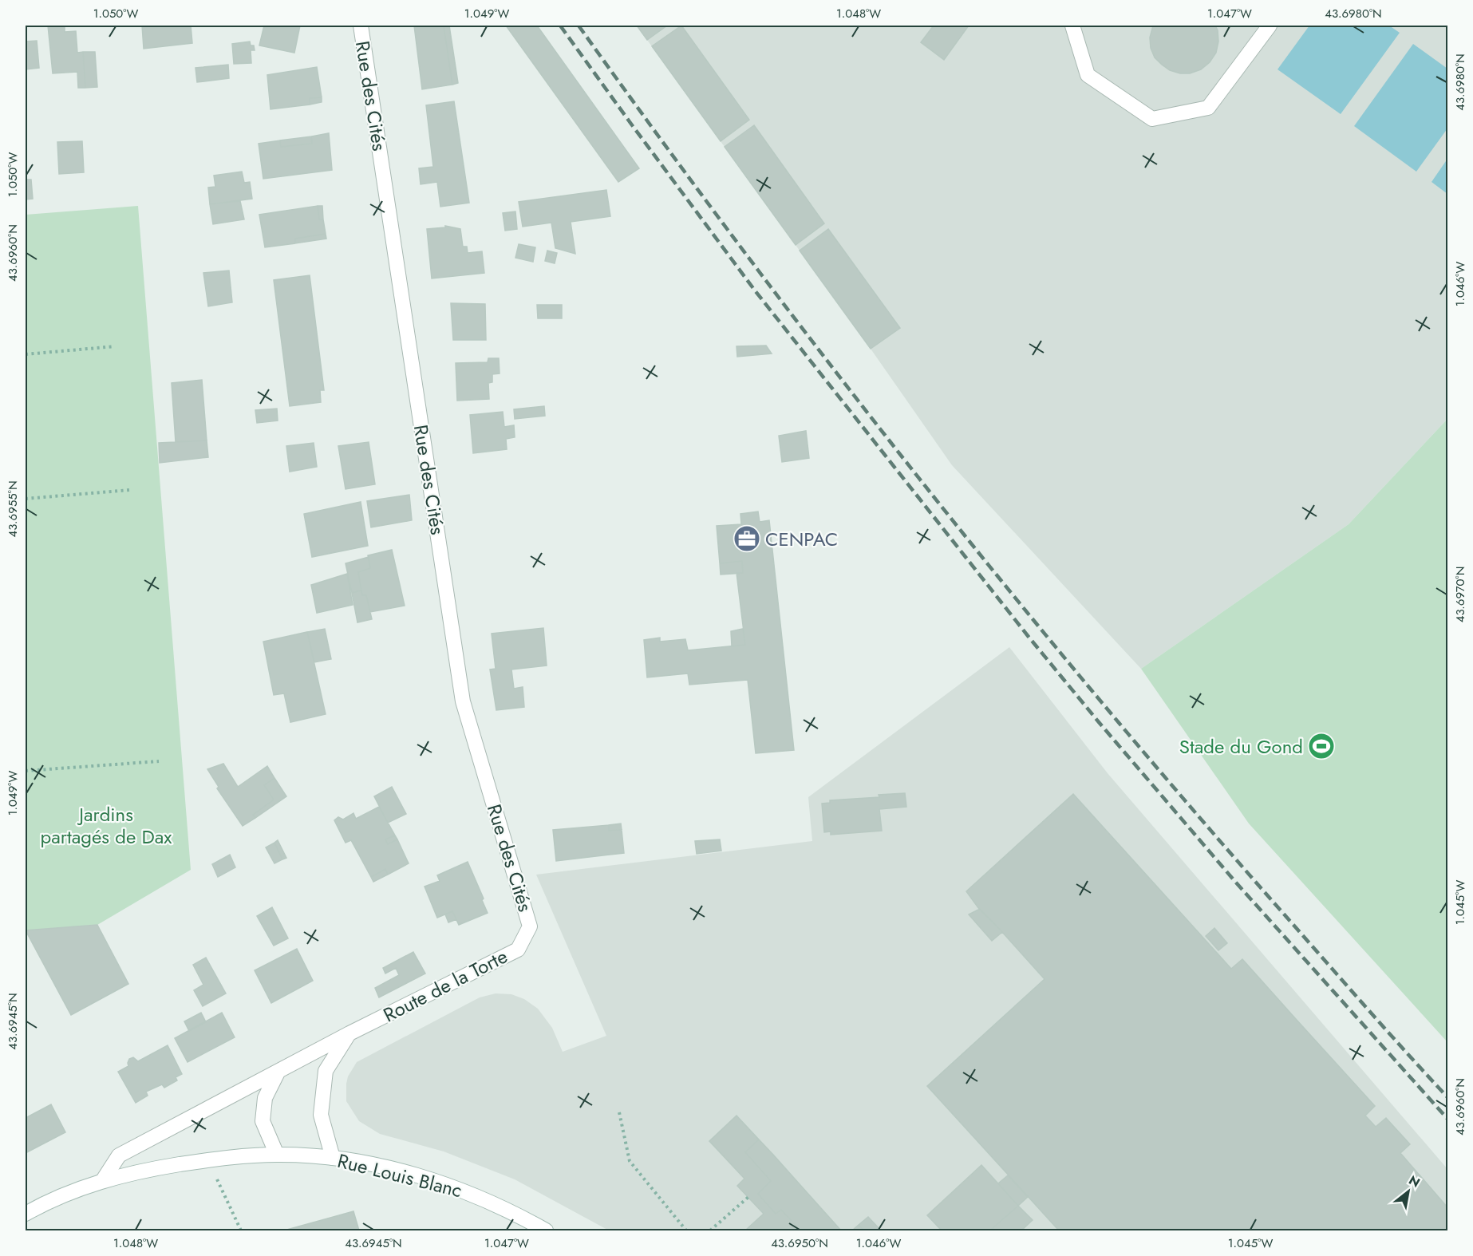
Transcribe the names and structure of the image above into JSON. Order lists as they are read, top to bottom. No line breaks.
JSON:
{"streets":{"street":["Rue des Cités","Route de la Torte","Rue Louis Blanc"]},"crossings":[["Rue des Cités","Route de la Torte"],["Route de la Torte","Rue Louis Blanc"]],"parks":["Jardins partagés de Dax"],"places":{"office":["CENPAC"],"sports":["Stade du Gond"]},"north":"top right","coordinates":["1.050°W","1.049°W","1.048°W","1.047°W","43.6980°N","43.6960°N","1.046°W","43.6955°N","43.6970°N","1.045°W","43.6945°N","43.6950°N"]}
